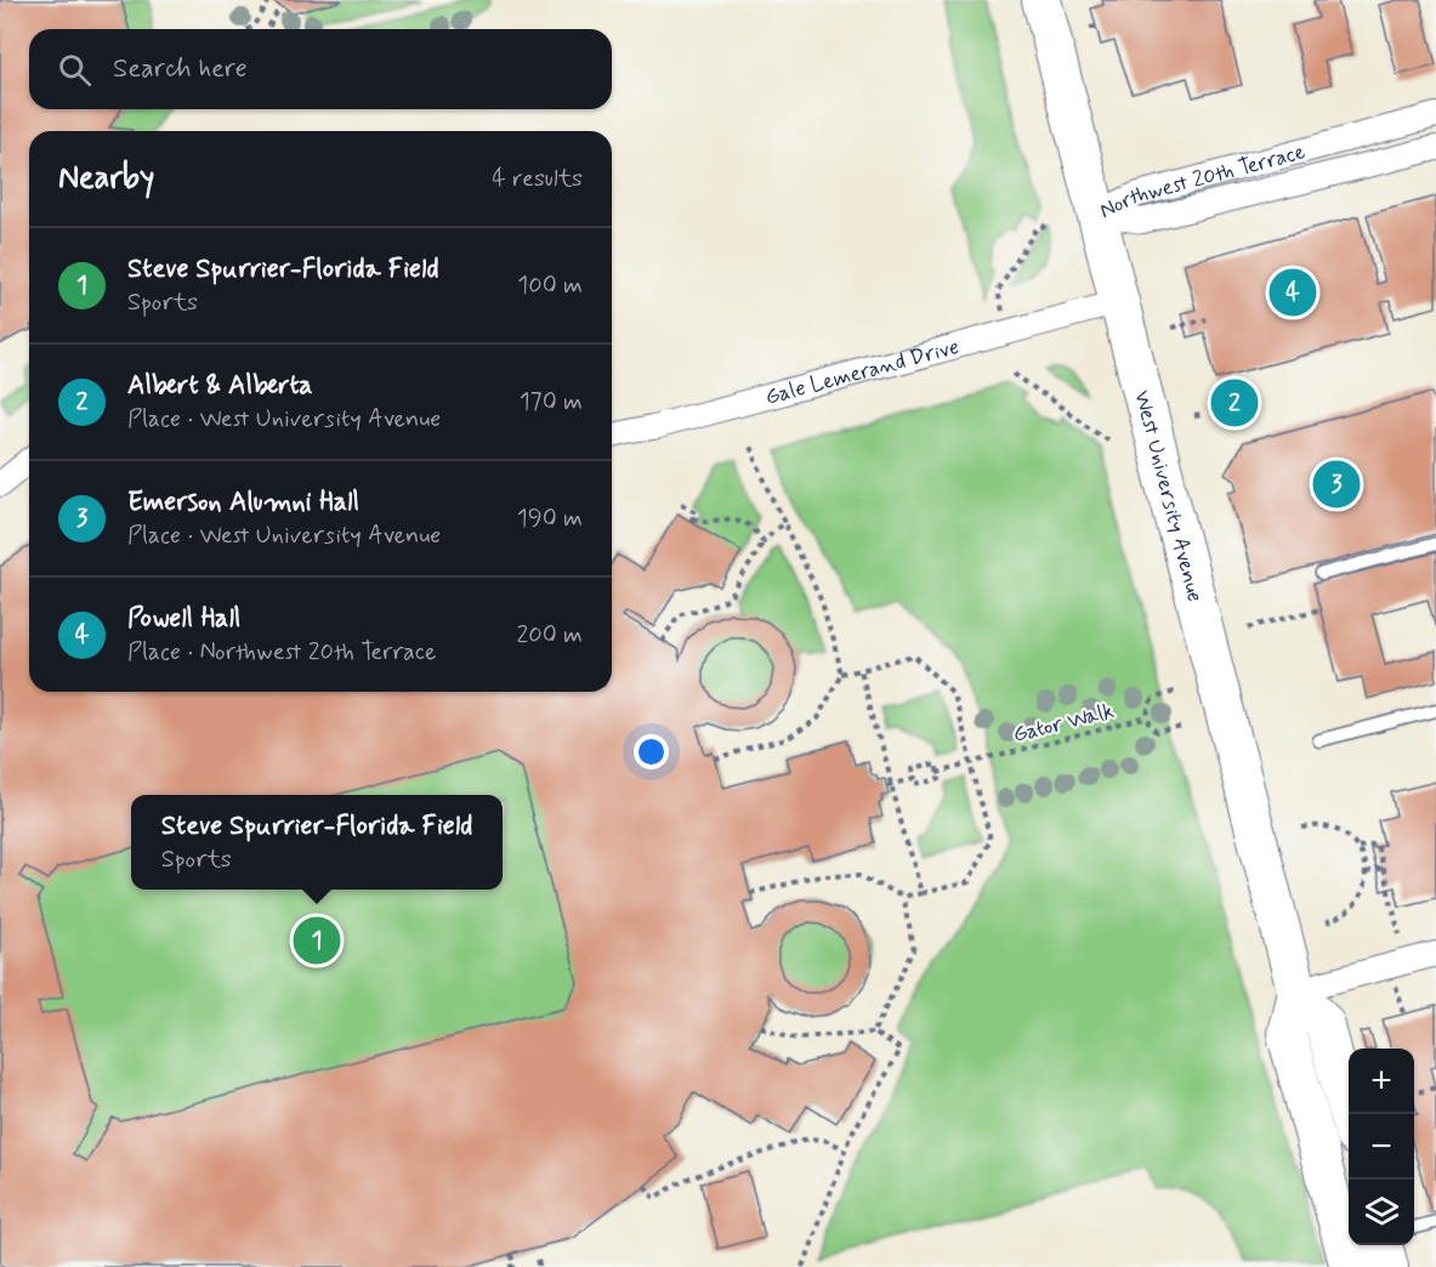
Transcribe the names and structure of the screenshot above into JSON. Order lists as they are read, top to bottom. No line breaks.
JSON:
{"streets":{"main road":["West University Avenue"],"street":["Northwest 20th Terrace","Gale Lemerand Drive"],"path":["Gator Walk"]},"crossings":[["Northwest 20th Terrace","West University Avenue"],["Gale Lemerand Drive","West University Avenue"]],"page":{"search":"Search here","heading":["Nearby","4 results"],"list":[{"mark":"1","name":"Steve Spurrier-Florida Field","note":"Sports","value":"100 m"},{"mark":"2","name":"Albert & Alberta","note":"Place · West University Avenue","value":"170 m"},{"mark":"3","name":"Emerson Alumni Hall","note":"Place · West University Avenue","value":"190 m"},{"mark":"4","name":"Powell Hall","note":"Place · Northwest 20th Terrace","value":"200 m"}],"pins":["4","2","3","1"],"popup":["Steve Spurrier-Florida Field","Sports"],"map_buttons":["+","−"]}}
